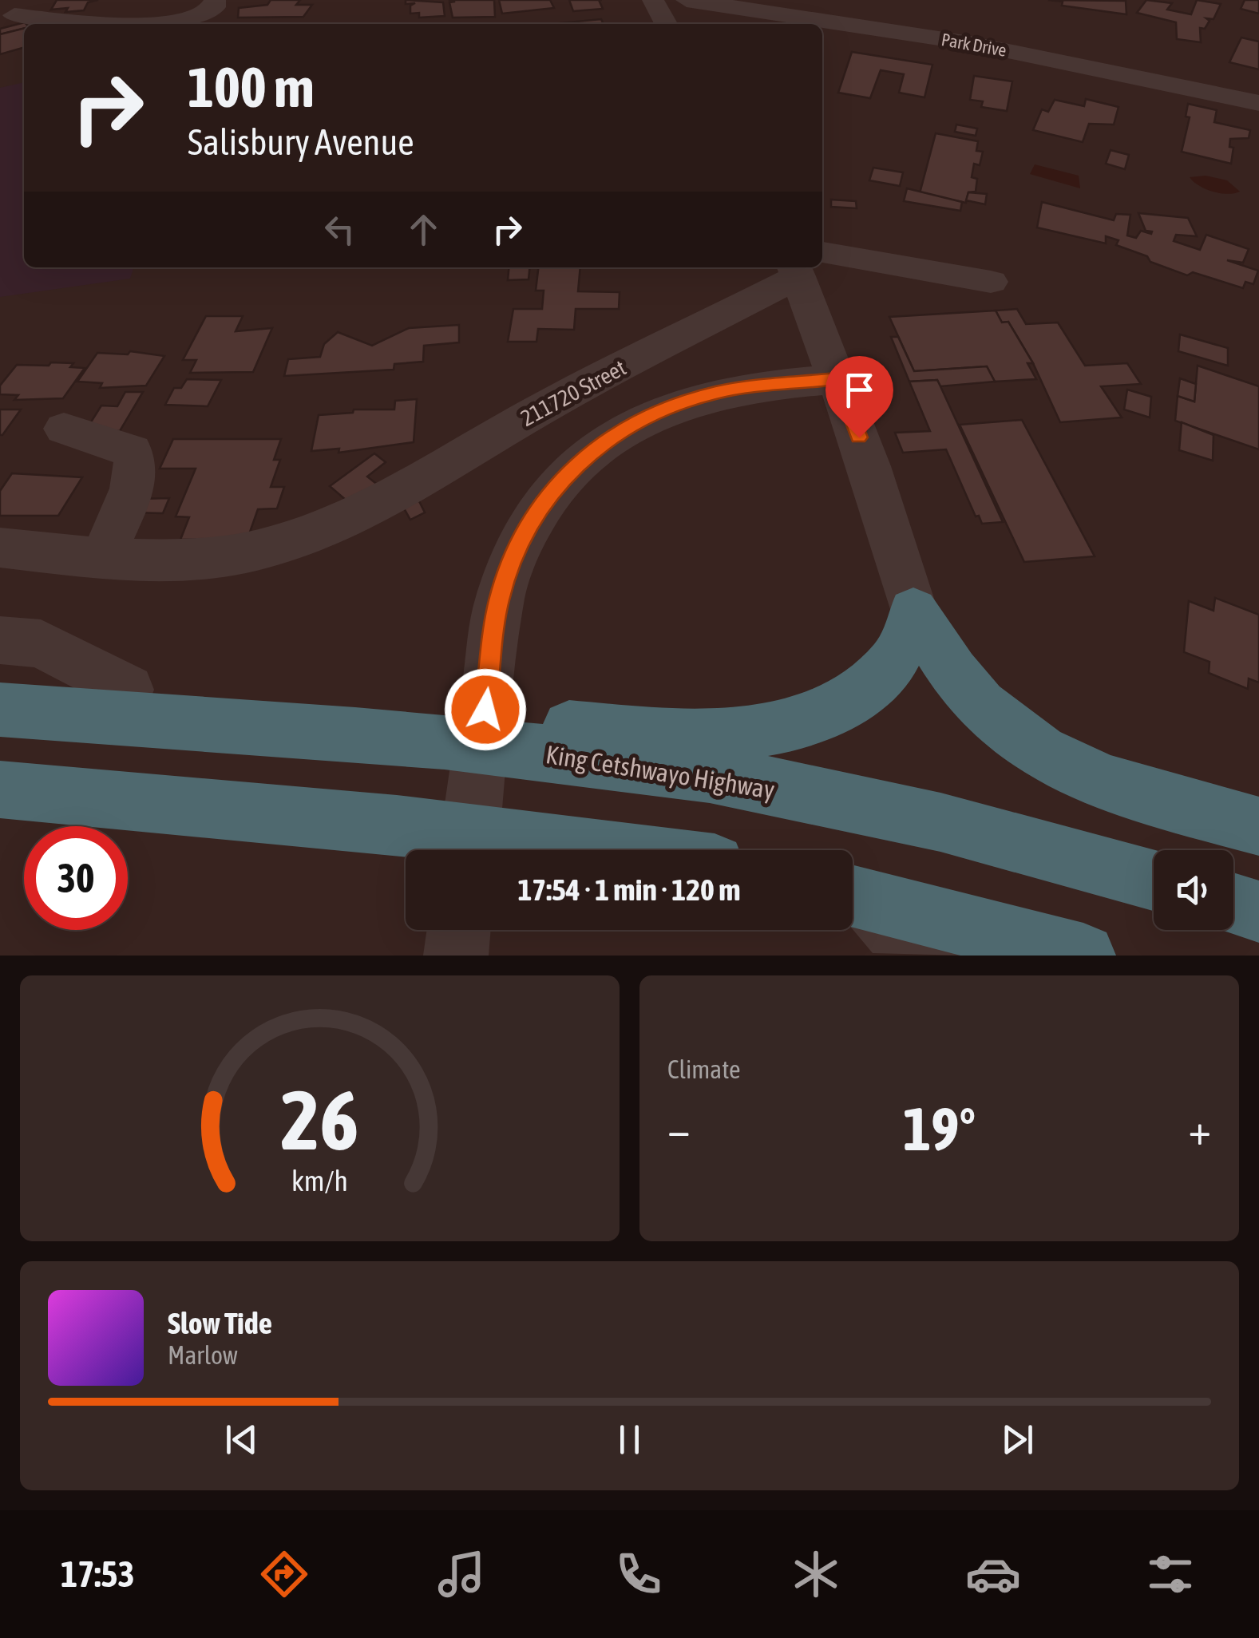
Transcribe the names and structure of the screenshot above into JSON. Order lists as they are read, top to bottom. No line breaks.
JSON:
{"streets":{"highway":["King Cetshwayo Highway"],"street":["Park Drive","211720 Street"]},"page":{"turn":["100 m","Salisbury Avenue"],"limit":"30","trip":"17:54 · 1 min · 120 m","tile":"Climate","heat":["−","19°","+"],"song":["Slow Tide","Marlow"],"tabs":"17:53","gauge":["26","km/h"]}}
